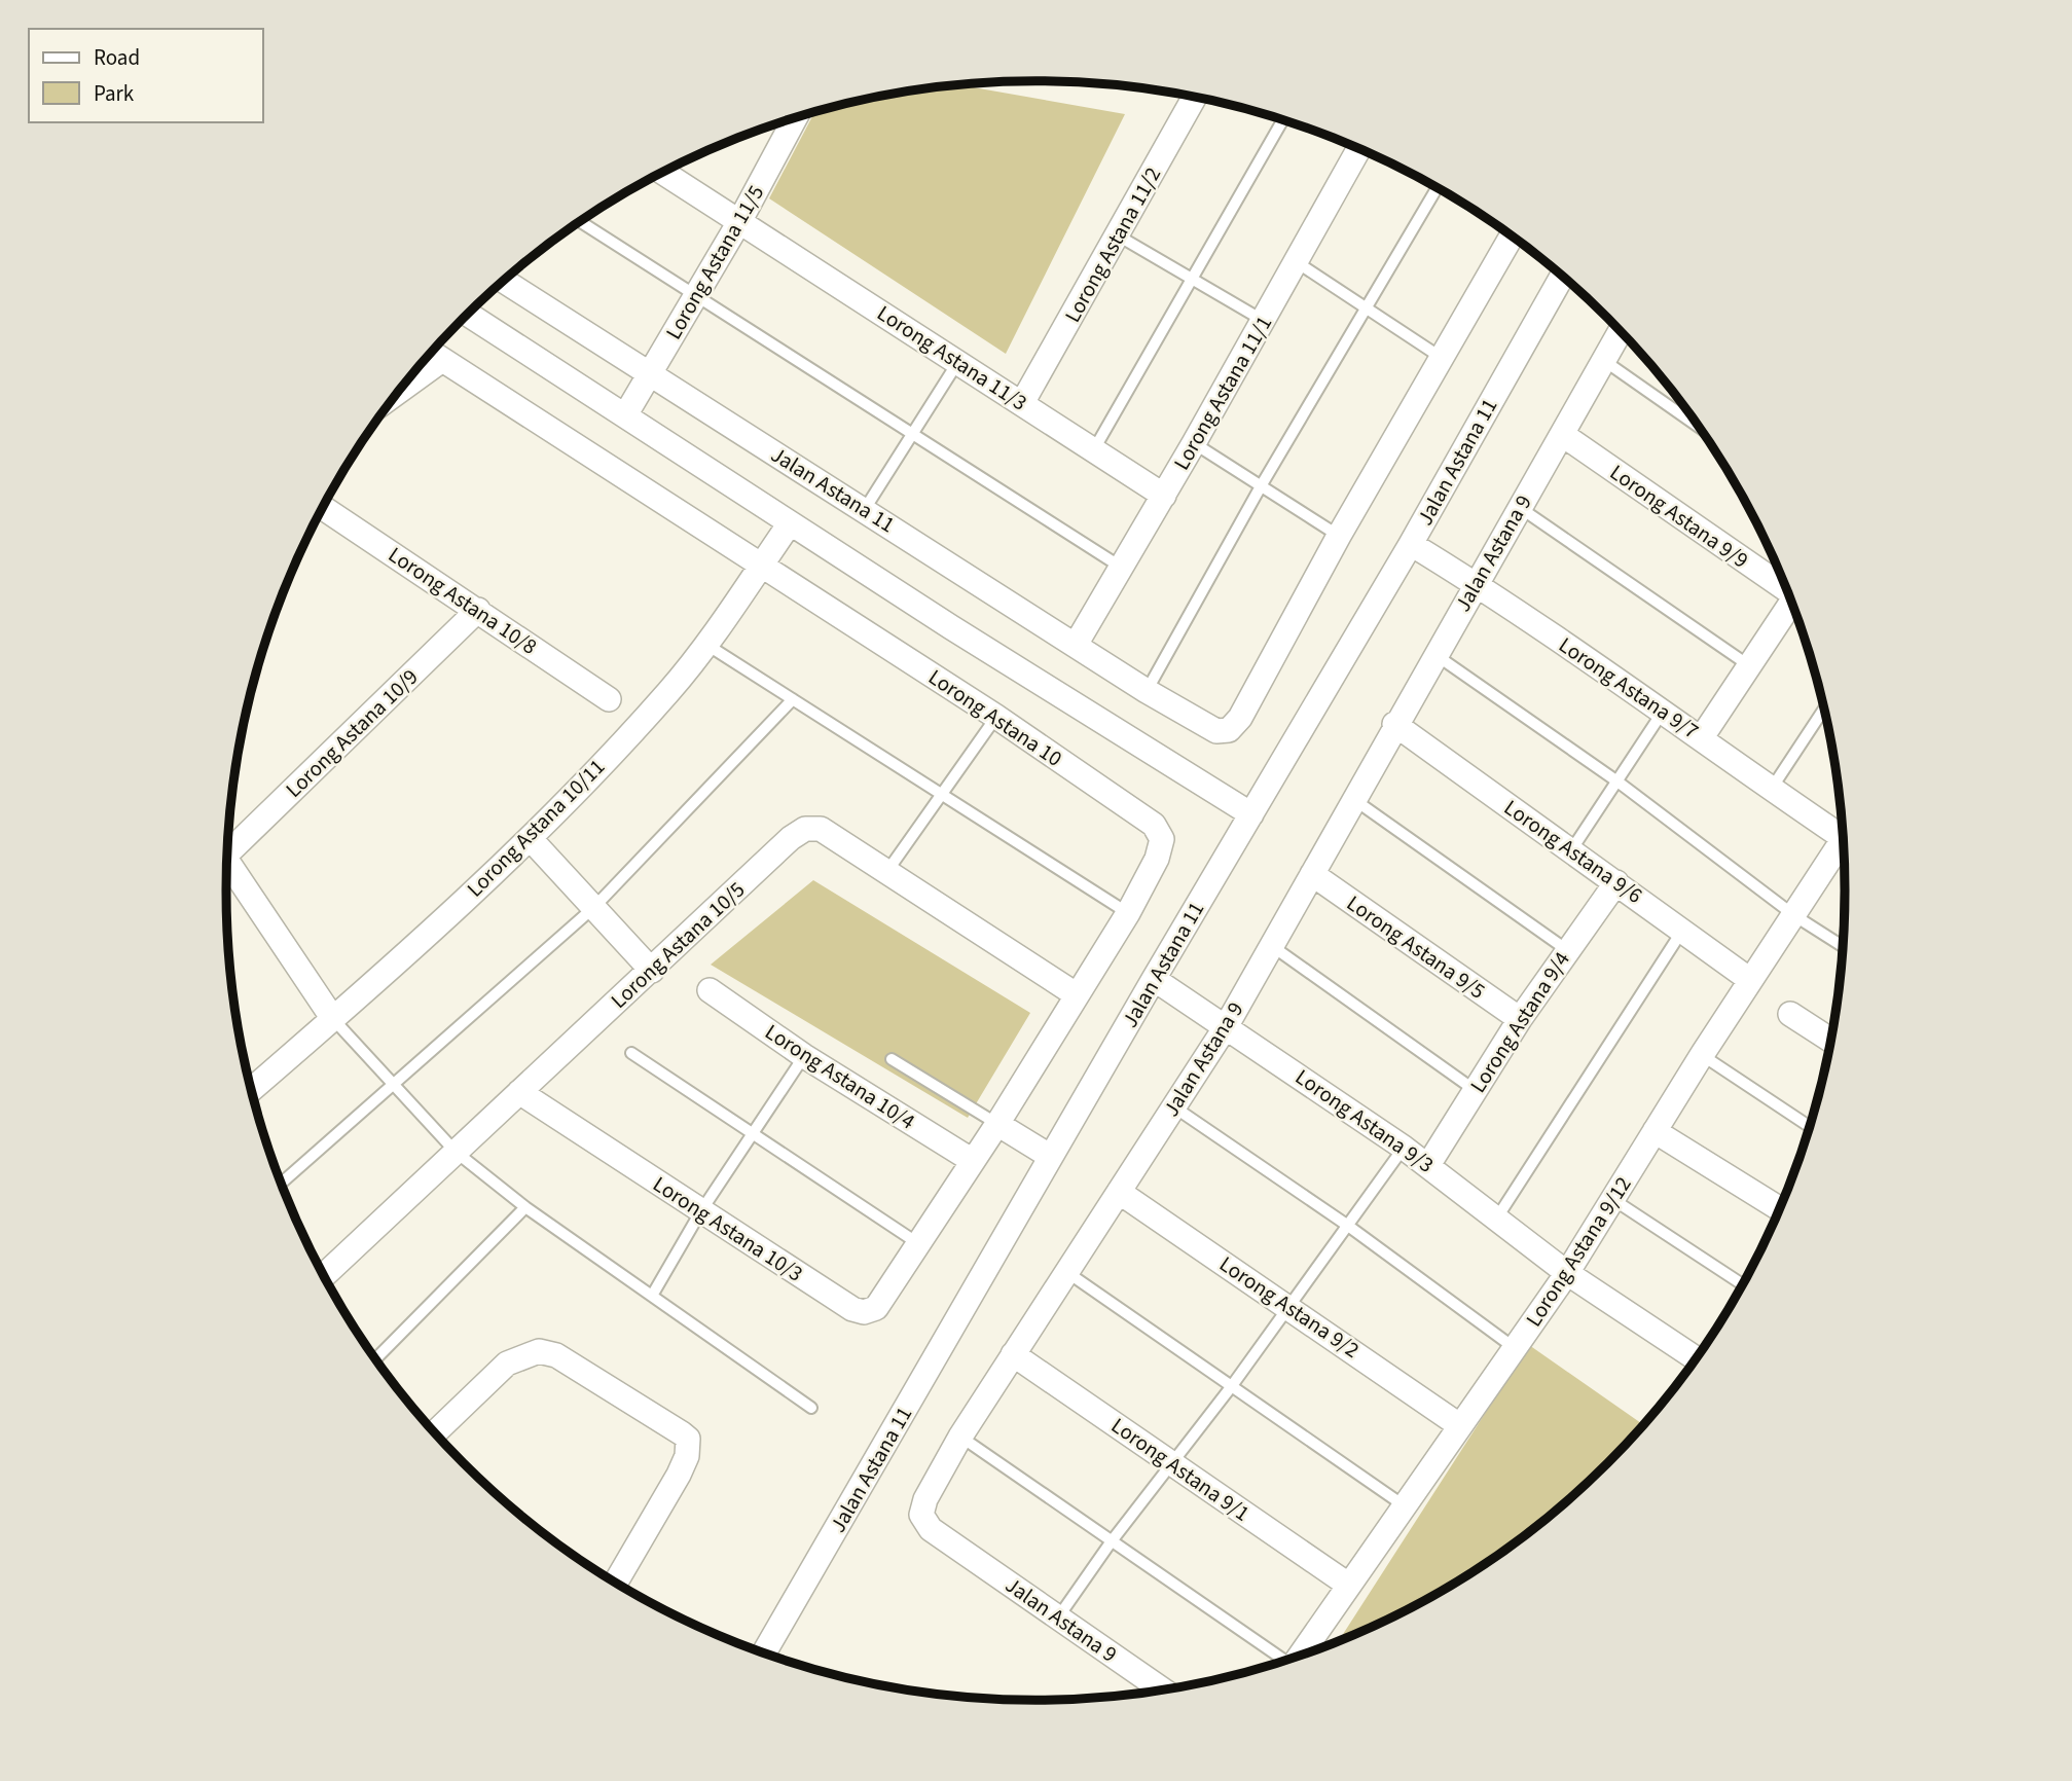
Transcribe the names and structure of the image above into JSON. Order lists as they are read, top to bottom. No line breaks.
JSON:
{"streets":{"street":["Lorong Astana 11/2","Lorong Astana 11/5","Lorong Astana 11/3","Lorong Astana 11/1","Jalan Astana 11","Lorong Astana 9/9","Jalan Astana 9","Lorong Astana 10/8","Lorong Astana 9/7","Lorong Astana 10","Lorong Astana 10/9","Lorong Astana 10/11","Lorong Astana 9/6","Lorong Astana 10/5","Lorong Astana 9/5","Lorong Astana 9/4","Lorong Astana 10/4","Lorong Astana 9/3","Lorong Astana 10/3","Lorong Astana 9/12","Lorong Astana 9/2","Lorong Astana 9/1"]},"crossings":[["Lorong Astana 11/2","Lorong Astana 11/3"],["Lorong Astana 11/5","Lorong Astana 11/3"],["Lorong Astana 11/5","Jalan Astana 11"],["Lorong Astana 11/3","Lorong Astana 11/1"],["Lorong Astana 11/1","Jalan Astana 11"],["Jalan Astana 11","Lorong Astana 9/7"],["Jalan Astana 11","Lorong Astana 9/3"],["Lorong Astana 9/9","Jalan Astana 9"],["Jalan Astana 9","Lorong Astana 9/7"],["Jalan Astana 9","Lorong Astana 9/6"],["Jalan Astana 9","Lorong Astana 9/5"],["Jalan Astana 9","Lorong Astana 9/3"],["Jalan Astana 9","Lorong Astana 9/2"],["Jalan Astana 9","Lorong Astana 9/1"],["Lorong Astana 10/8","Lorong Astana 10/9"],["Lorong Astana 10","Lorong Astana 10/11"],["Lorong Astana 10","Lorong Astana 10/5"],["Lorong Astana 10","Lorong Astana 10/4"],["Lorong Astana 10","Lorong Astana 10/3"],["Lorong Astana 9/6","Lorong Astana 9/4"],["Lorong Astana 9/6","Lorong Astana 9/12"],["Lorong Astana 10/5","Lorong Astana 10/3"],["Lorong Astana 9/5","Lorong Astana 9/4"],["Lorong Astana 9/4","Lorong Astana 9/3"],["Lorong Astana 9/3","Lorong Astana 9/12"],["Lorong Astana 9/12","Lorong Astana 9/2"],["Lorong Astana 9/12","Lorong Astana 9/1"]],"legend":["Road","Park"]}
